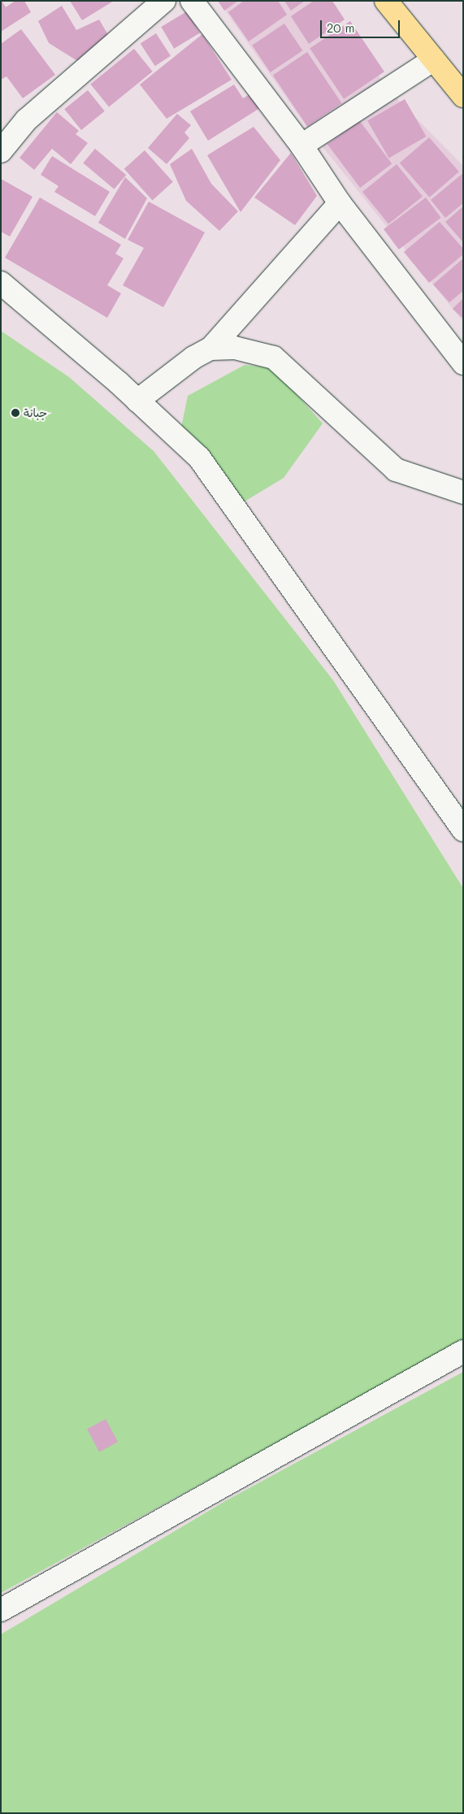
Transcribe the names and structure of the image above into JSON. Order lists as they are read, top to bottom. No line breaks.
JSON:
{"places":["جبانة"],"scale_bar":"20 m"}
